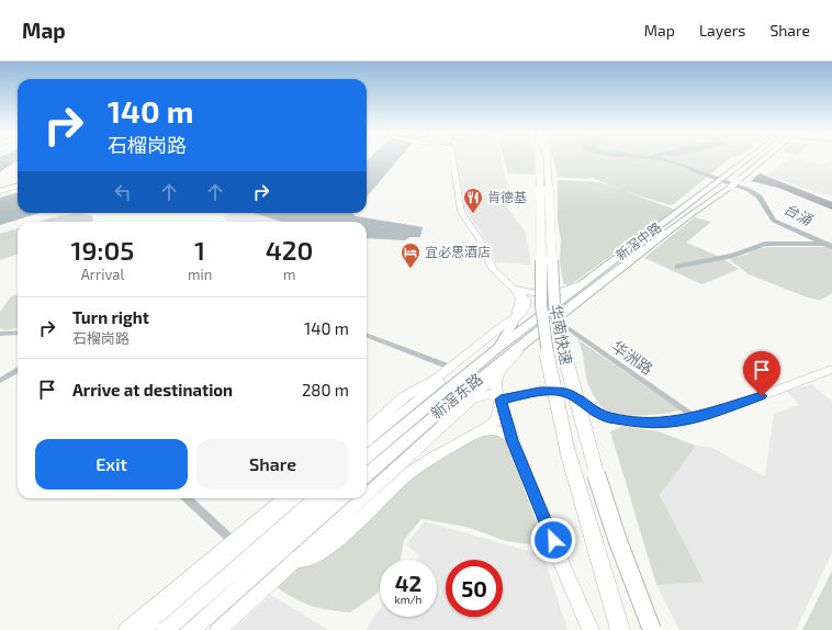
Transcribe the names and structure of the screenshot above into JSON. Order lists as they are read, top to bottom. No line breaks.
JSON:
{"streets":{"highway":["新滘中路","华南快速","新滘东路"],"street":["华洲路"]},"crossings":[["新滘中路","华洲路"],["新滘中路","新滘东路"],["华洲路","新滘东路"]],"water":["台涌"],"places":{"restaurant":["肯德基"],"hotel":["宜必思酒店"]},"page":{"header":"Map","nav":["Map","Layers","Share"],"turn":["140 m","石榴岗路"],"eta":["19:05","Arrival","1","min","420","m"],"list":[{"name":"Turn right","note":"石榴岗路","value":"140 m"},{"name":"Arrive at destination","value":"280 m"}],"buttons":["Exit","Share"],"speed":"42 km/h","limit":"50"}}
